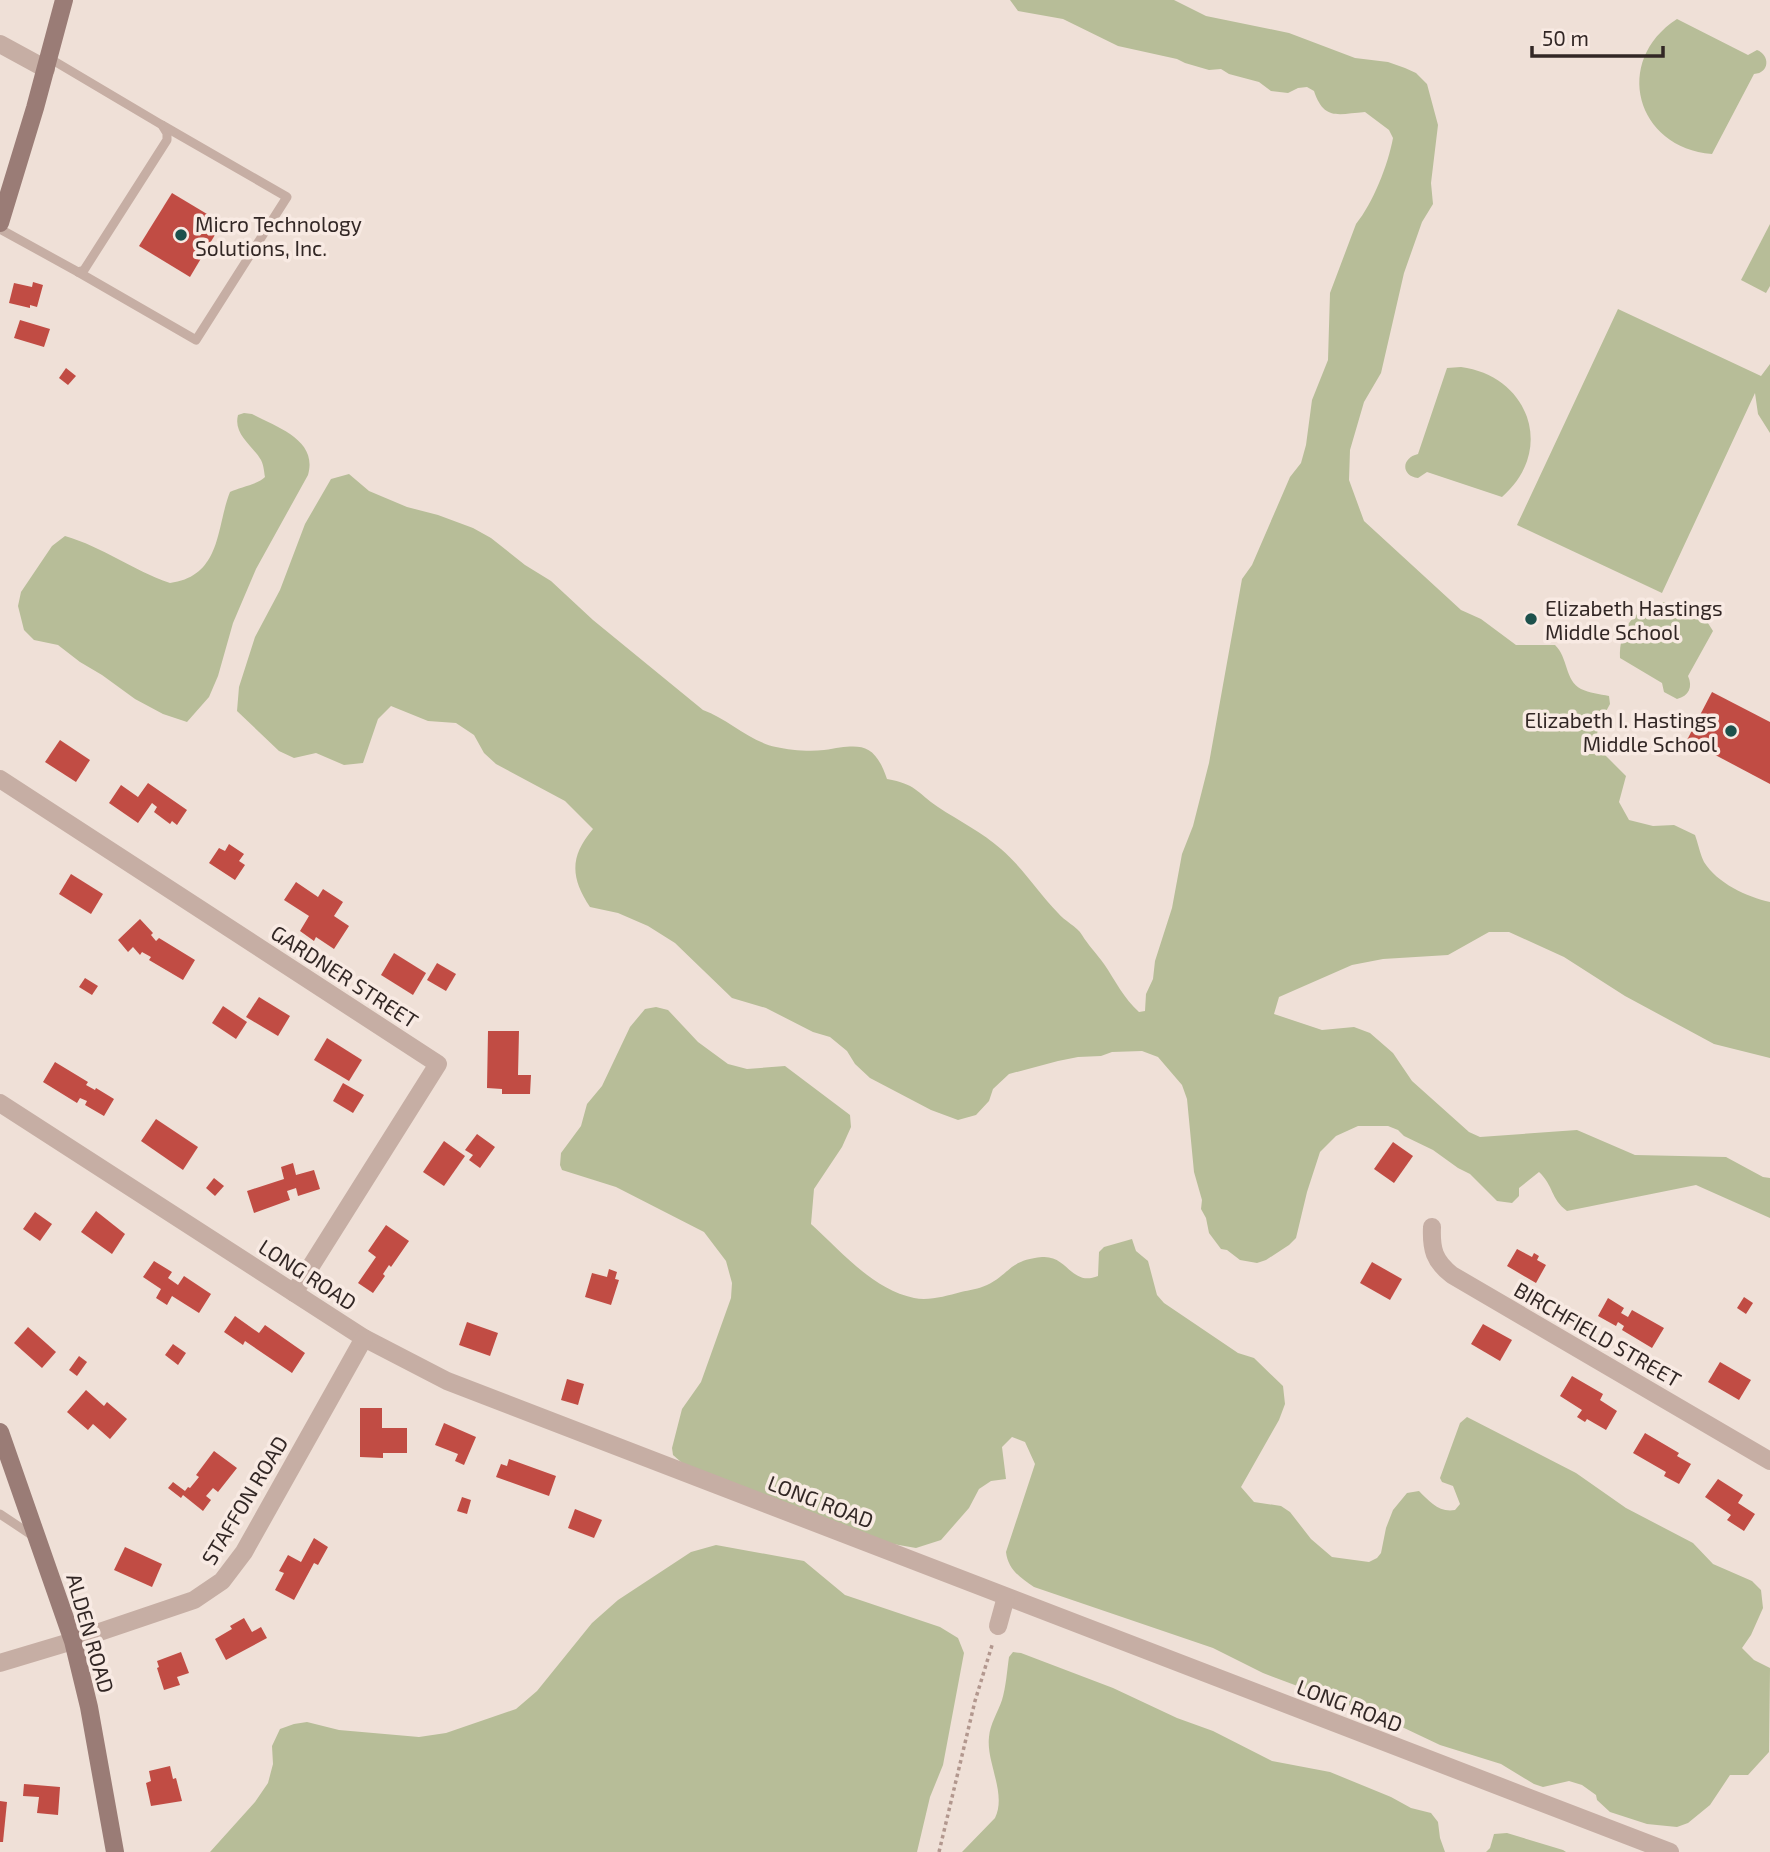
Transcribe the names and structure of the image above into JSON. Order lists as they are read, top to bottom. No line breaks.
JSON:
{"streets":{"main road":["ALDEN ROAD"],"street":["GARDNER STREET","LONG ROAD","BIRCHFIELD STREET","STAFFON ROAD"]},"crossings":[["GARDNER STREET","LONG ROAD"],["LONG ROAD","STAFFON ROAD"],["STAFFON ROAD","ALDEN ROAD"]],"places":["Micro Technology Solutions, Inc.","Elizabeth Hastings Middle School","Elizabeth I. Hastings Middle School"],"scale_bar":"50 m"}
